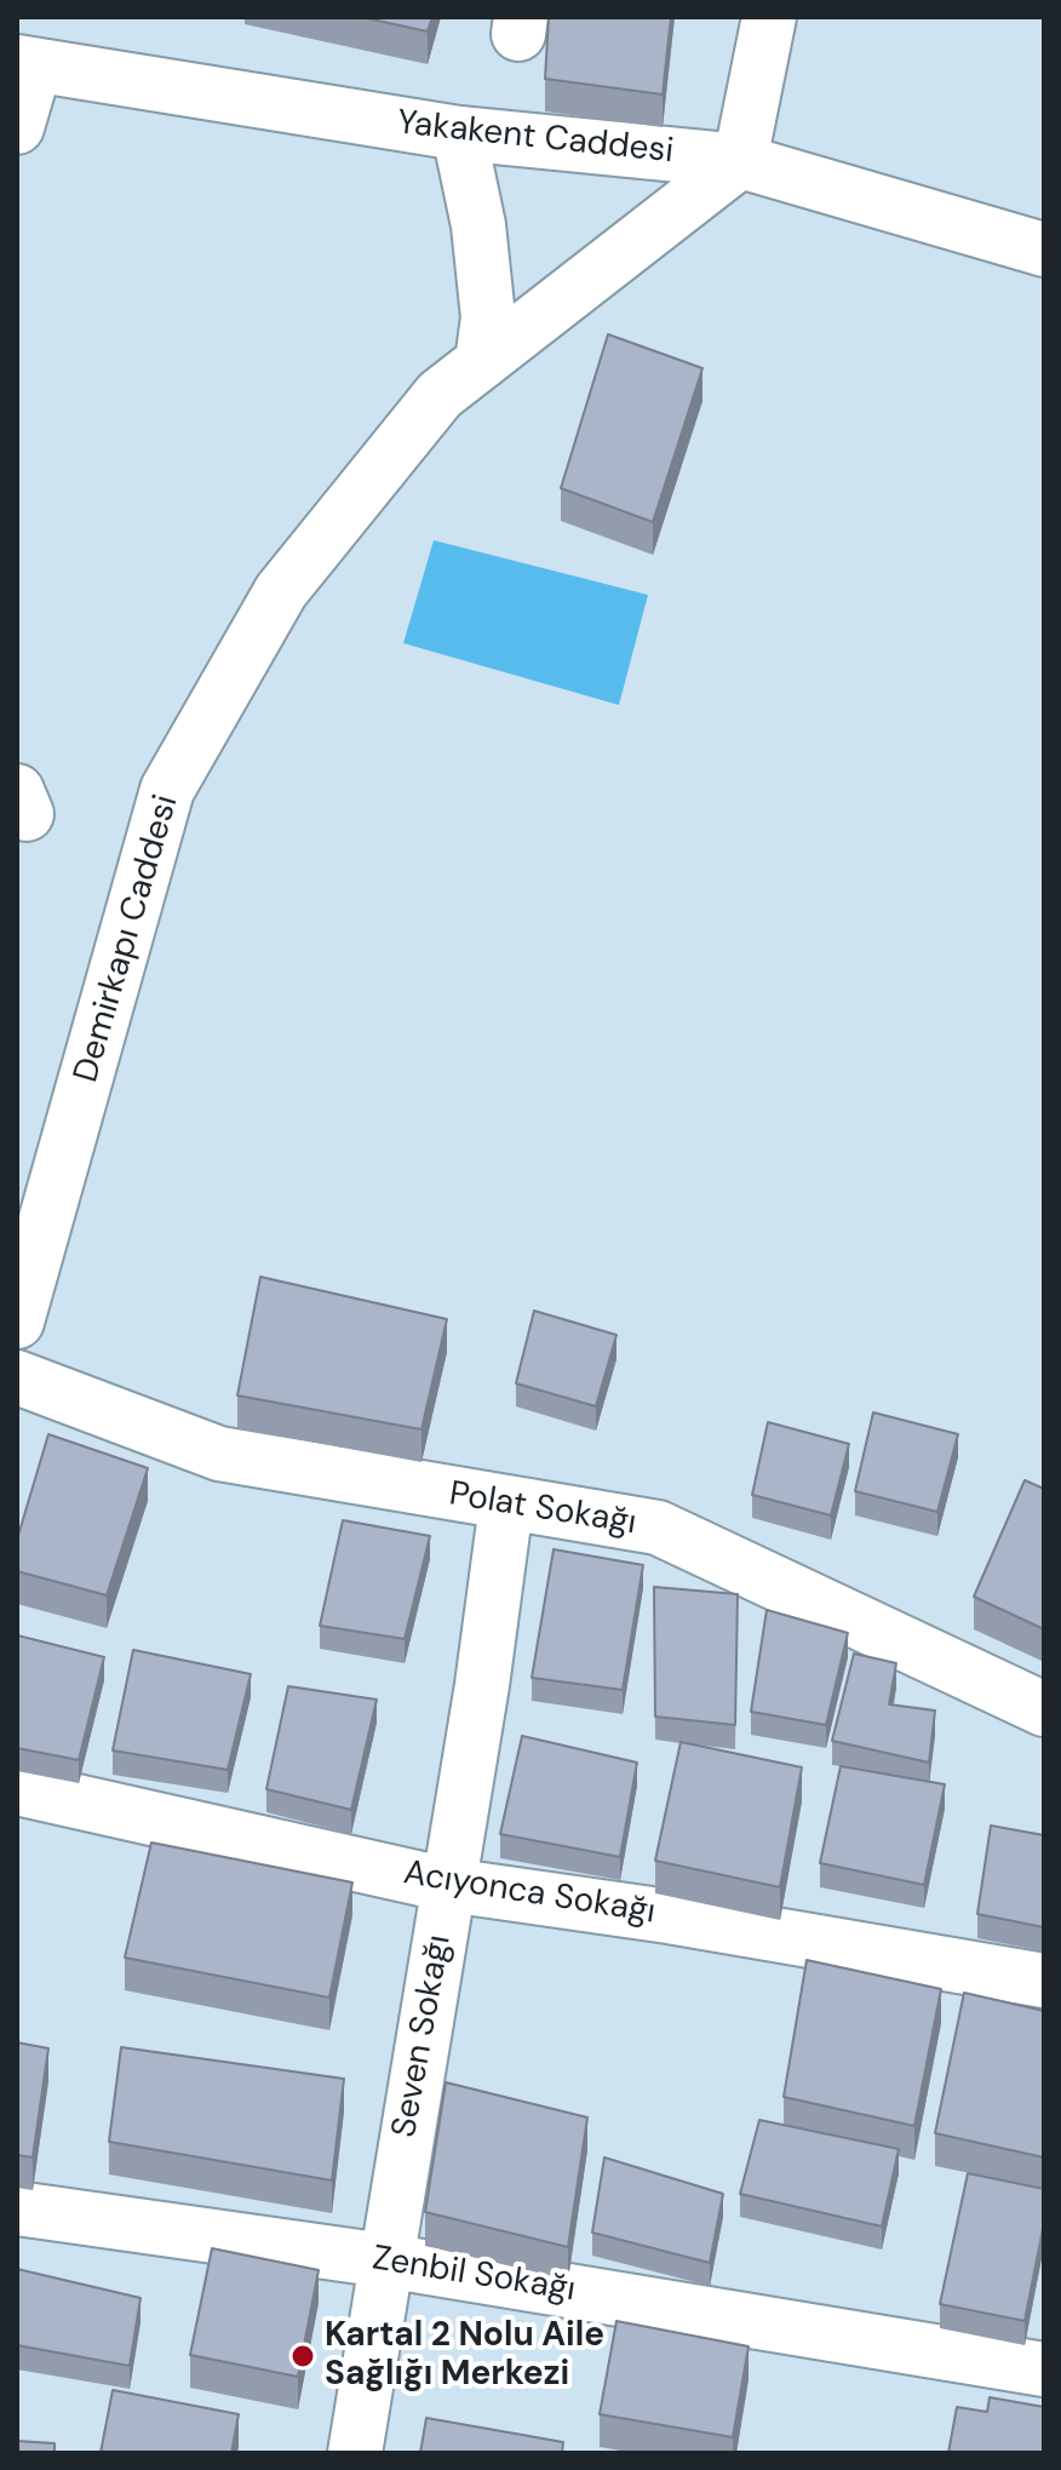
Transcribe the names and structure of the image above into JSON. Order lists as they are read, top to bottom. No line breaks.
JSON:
{"streets":{"street":["Yakakent Caddesi","Demirkapı Caddesi","Polat Sokağı","Acıyonca Sokağı","Seven Sokağı","Zenbil Sokağı"]},"crossings":[["Yakakent Caddesi","Demirkapı Caddesi"],["Polat Sokağı","Seven Sokağı"],["Acıyonca Sokağı","Seven Sokağı"],["Seven Sokağı","Zenbil Sokağı"]],"places":["Kartal 2 Nolu Aile Sağlığı Merkezi"]}
